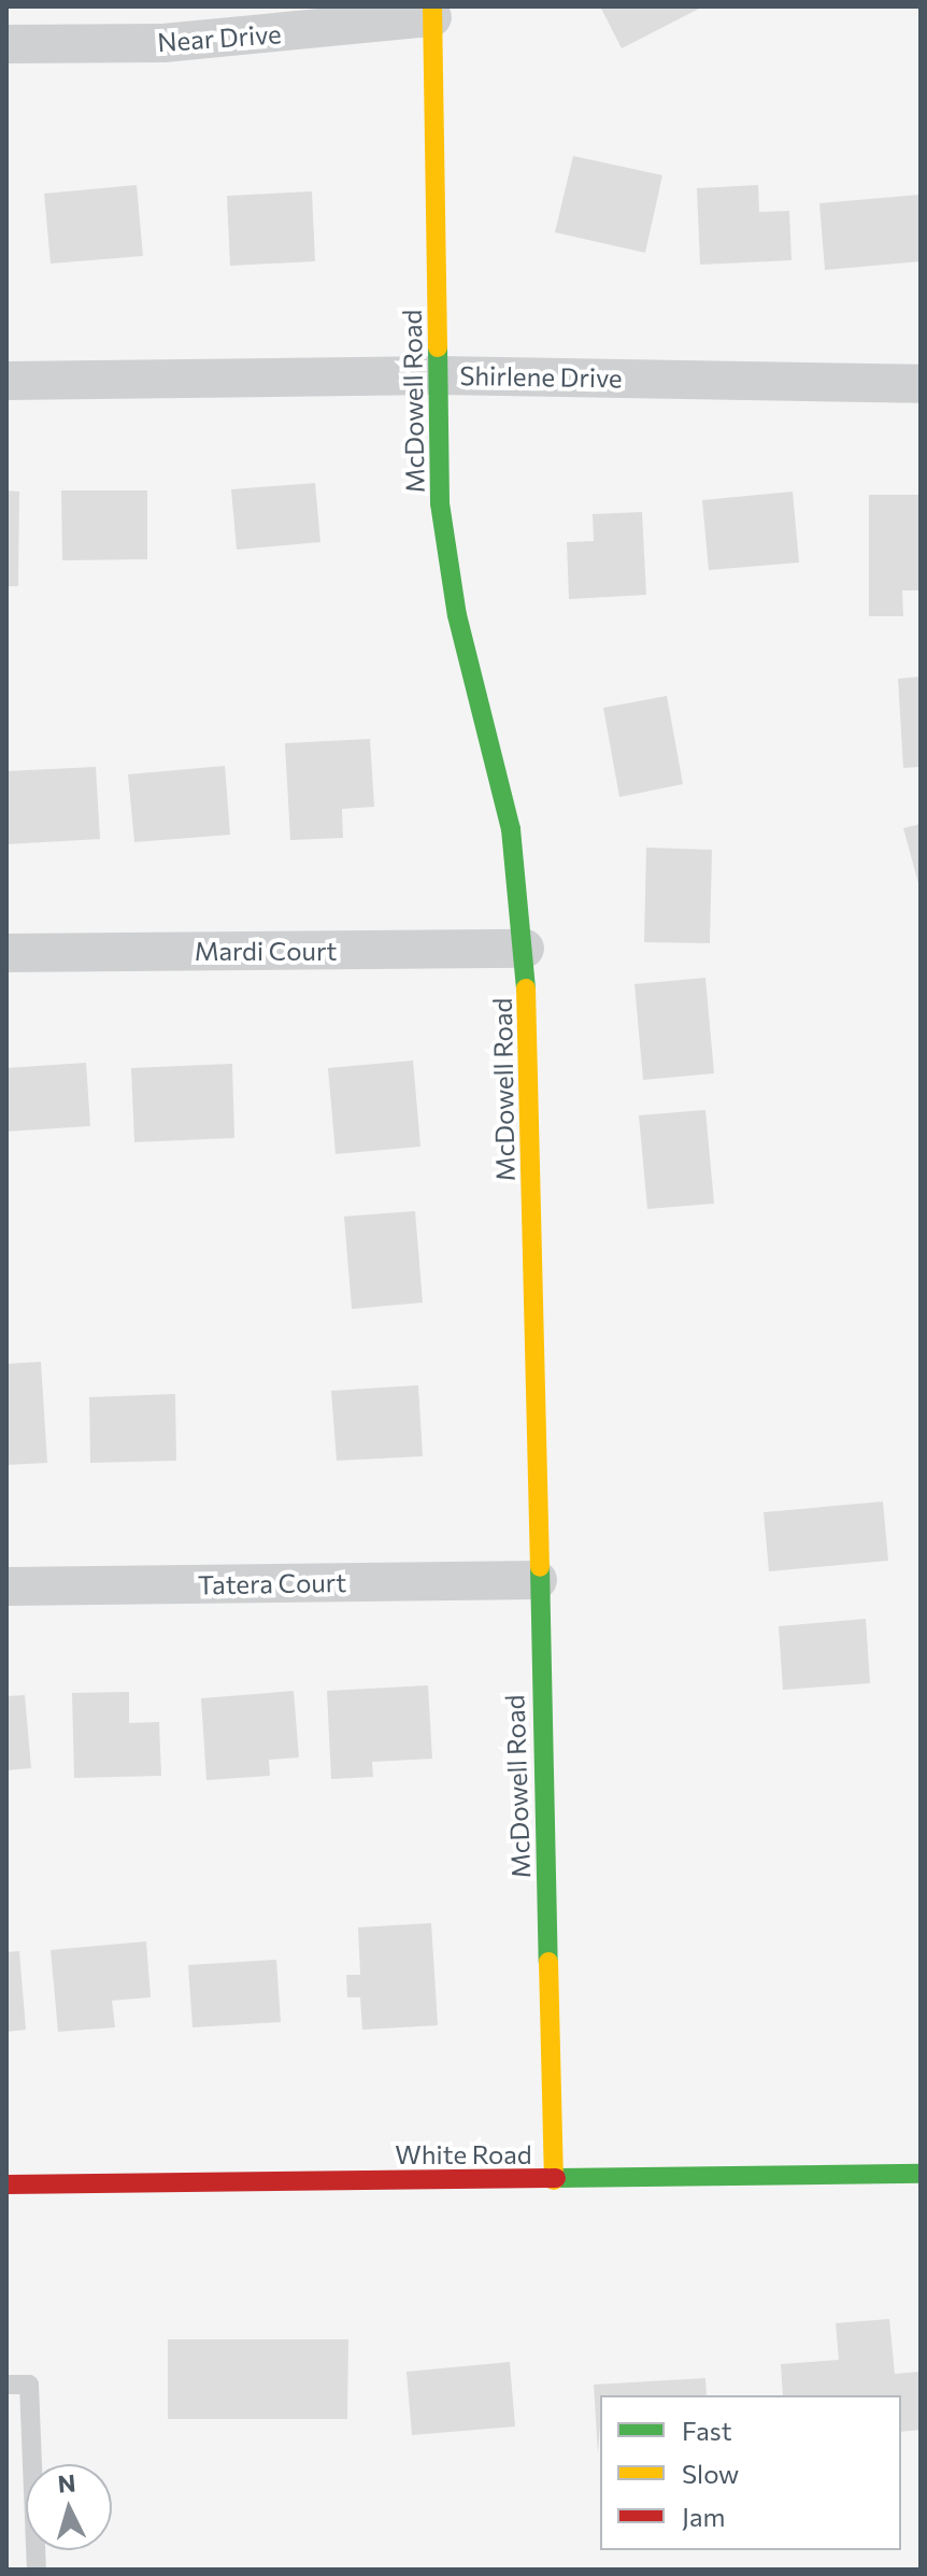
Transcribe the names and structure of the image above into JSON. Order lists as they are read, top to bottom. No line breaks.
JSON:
{"streets":{"street":["Near Drive","Shirlene Drive","McDowell Road","Mardi Court","Tatera Court","White Road"]},"crossings":[["Near Drive","McDowell Road"],["Shirlene Drive","McDowell Road"],["McDowell Road","Mardi Court"],["McDowell Road","Tatera Court"],["McDowell Road","White Road"]],"legend":["Fast","Slow","Jam"],"north":"top"}
